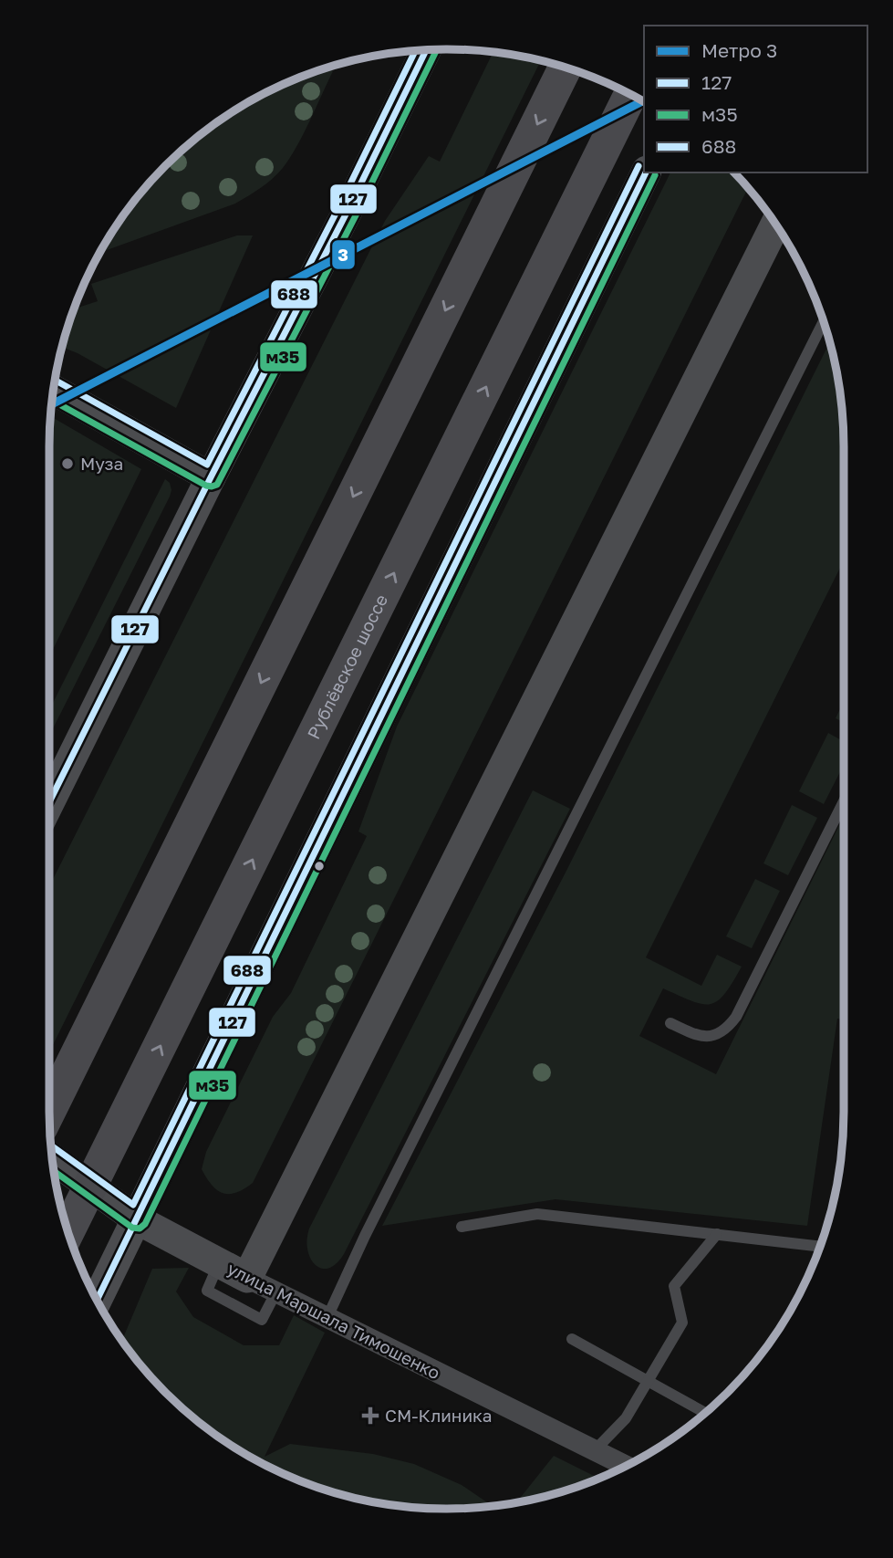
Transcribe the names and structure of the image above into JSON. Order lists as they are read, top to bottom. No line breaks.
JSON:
{"streets":{"main road":["Рублёвское шоссе","улица Маршала Тимошенко"]},"places":{"other":["Муза"],"health":["СМ-Клиника"]},"lines":["transit line 127","transit line 688","transit line м35","metro line 3"],"legend":["Метро 3","127","м35","688"]}
